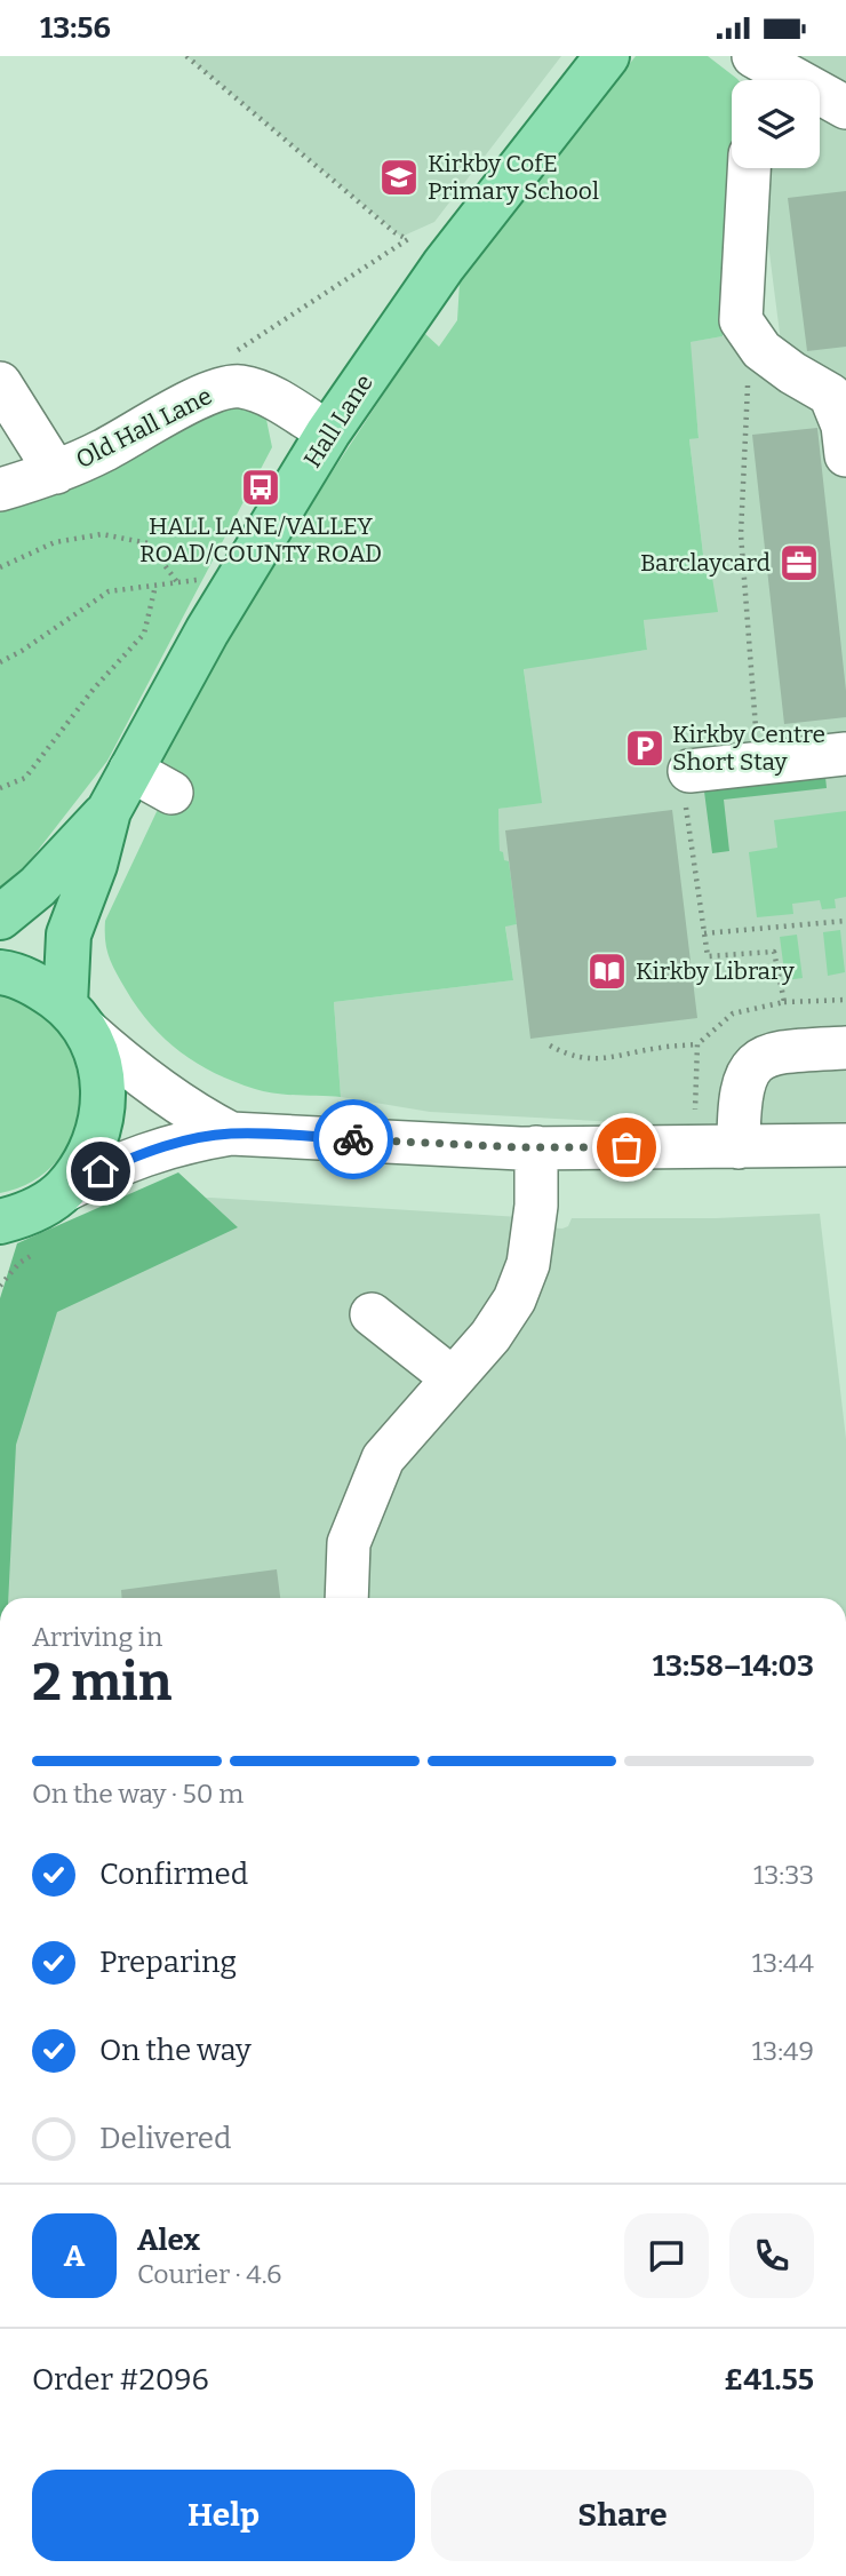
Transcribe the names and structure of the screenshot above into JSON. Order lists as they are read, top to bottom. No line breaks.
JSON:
{"streets":{"main road":["Hall Lane"],"street":["Old Hall Lane"]},"crossings":[["Hall Lane","Old Hall Lane"]],"places":{"school or university":["Kirkby CofE Primary School"],"bus stop":["HALL LANE/VALLEY ROAD/COUNTY ROAD"],"office":["Barclaycard"],"parking":["Kirkby Centre Short Stay"],"library":["Kirkby Library"]},"page":{"status":"13:56","heading":["2 min","Arriving in","13:58–14:03"],"panel":["Alex","Courier · 4.6","Order #2096","£41.55"],"bar":"On the way · 50 m","list":[["Confirmed","13:33"],["Preparing","13:44"],["On the way","13:49"],"Delivered"],"round":"A","buttons":["Help","Share"]}}
